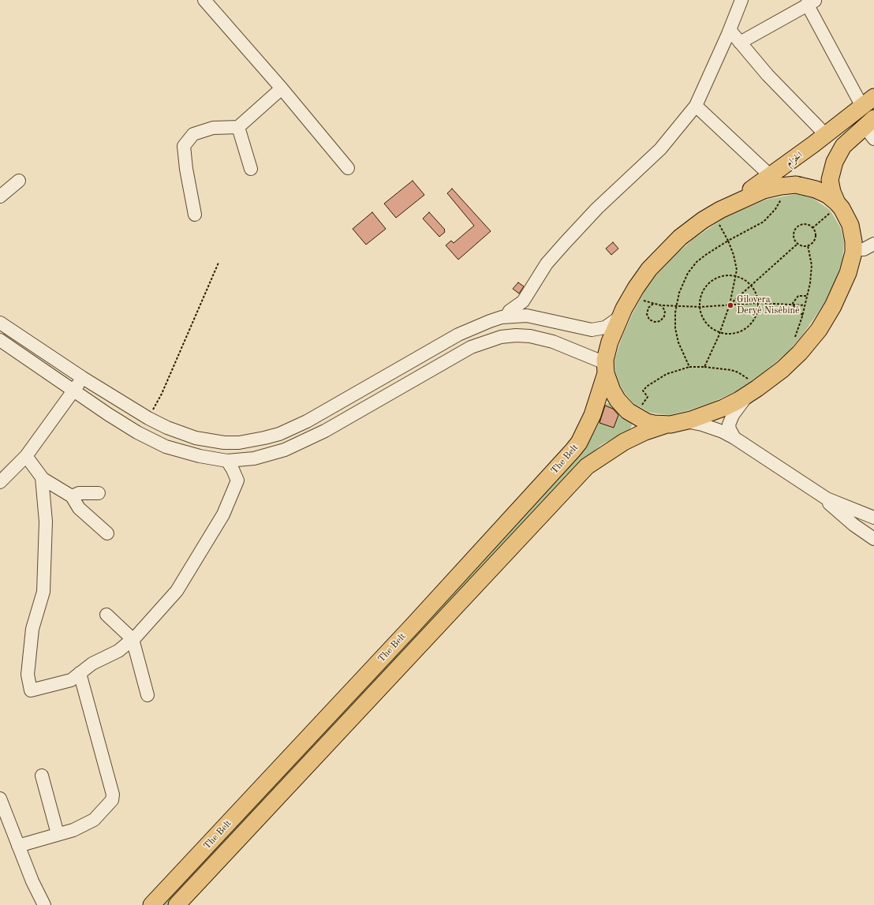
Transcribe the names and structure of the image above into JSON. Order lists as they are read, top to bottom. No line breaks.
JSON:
{"streets":{"main road":["الحزام","The Belt"]},"crossings":[["الحزام","The Belt"]],"places":["Gilovera Deryê Nisêbînê"]}
